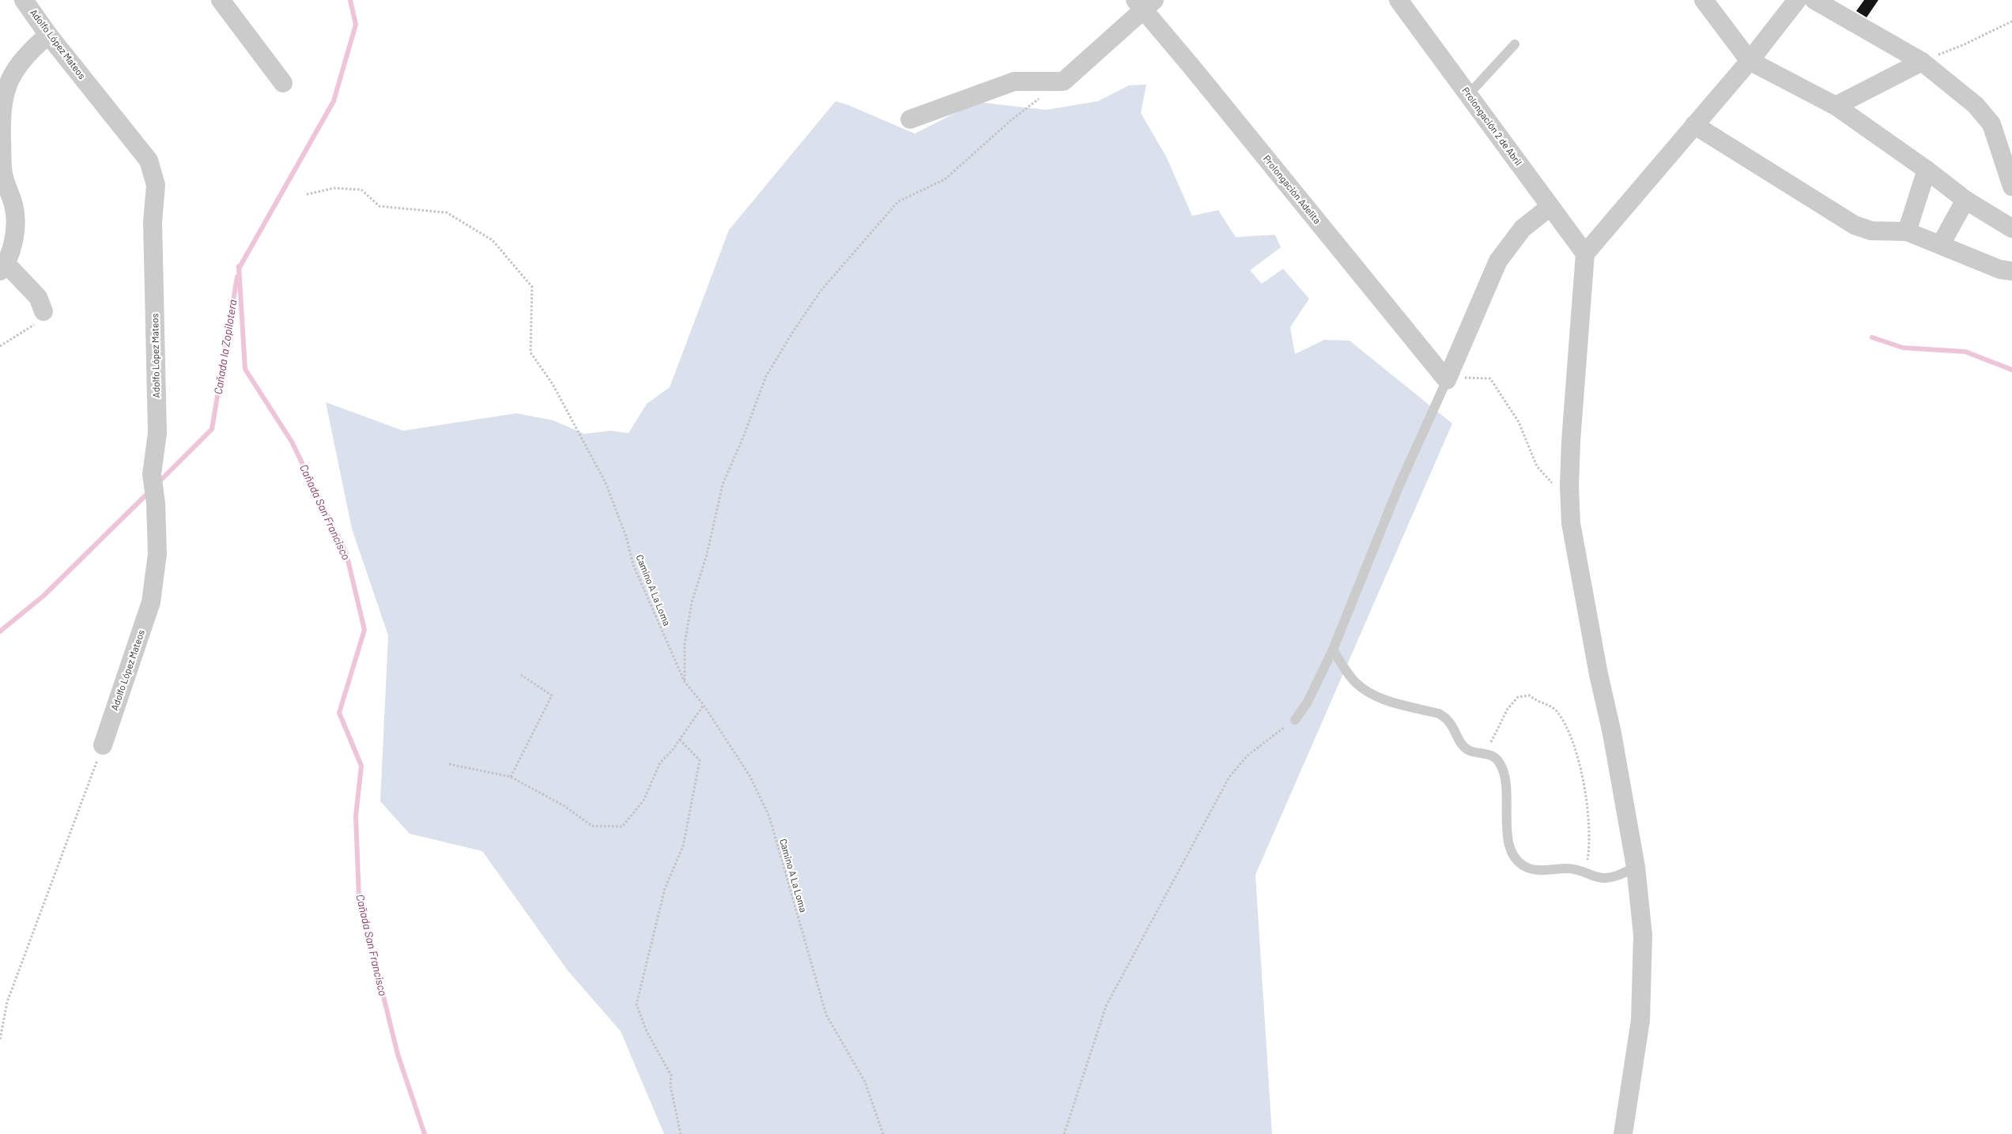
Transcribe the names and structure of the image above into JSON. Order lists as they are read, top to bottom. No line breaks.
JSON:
{"streets":{"street":["Adolfo López Mateos","Prolongación 2 de Abril","Prolongación Adelita"],"path":["Camino A La Loma"]},"water":["Cañada la Zopilotera","Cañada San Francisco"]}
